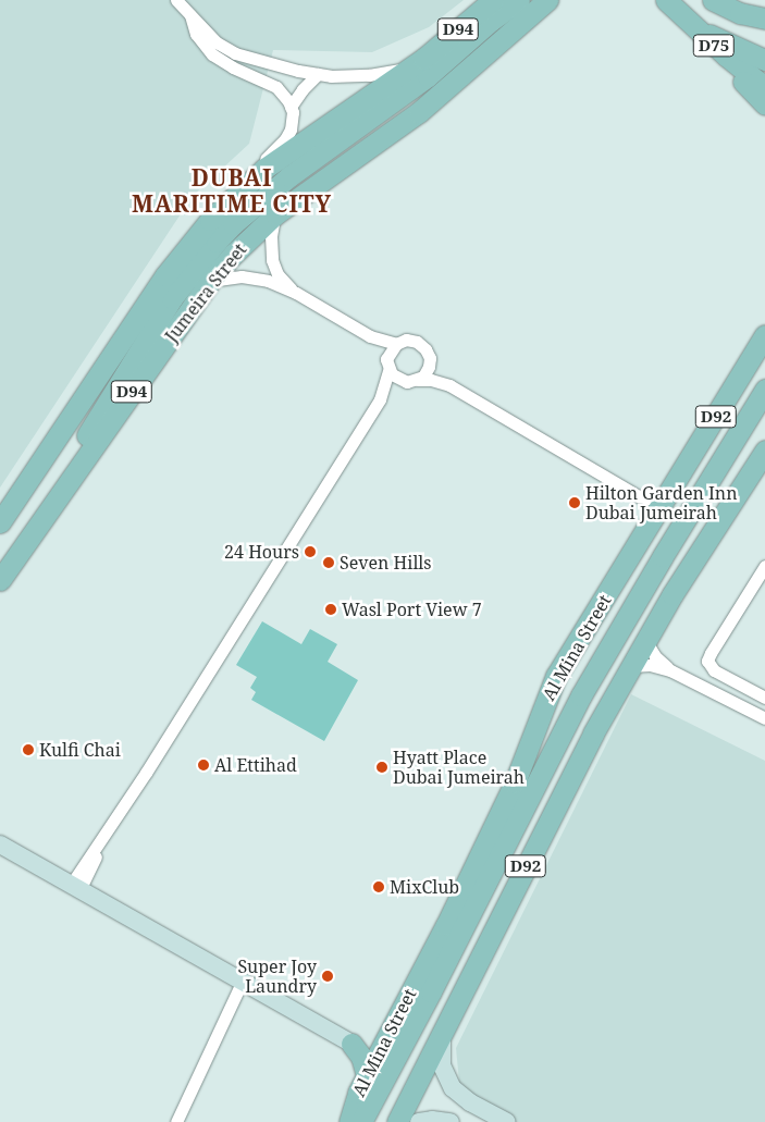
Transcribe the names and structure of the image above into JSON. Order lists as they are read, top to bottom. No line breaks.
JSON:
{"streets":{"main road":["D94","D75","Jumeira Street","D92","Al Mina Street"]},"districts":["DUBAI MARITIME CITY"],"places":["Hilton Garden Inn Dubai Jumeirah","24 Hours","Seven Hills","Wasl Port View 7","Kulfi Chai","Al Ettihad","Hyatt Place Dubai Jumeirah","MixClub","Super Joy Laundry"]}
